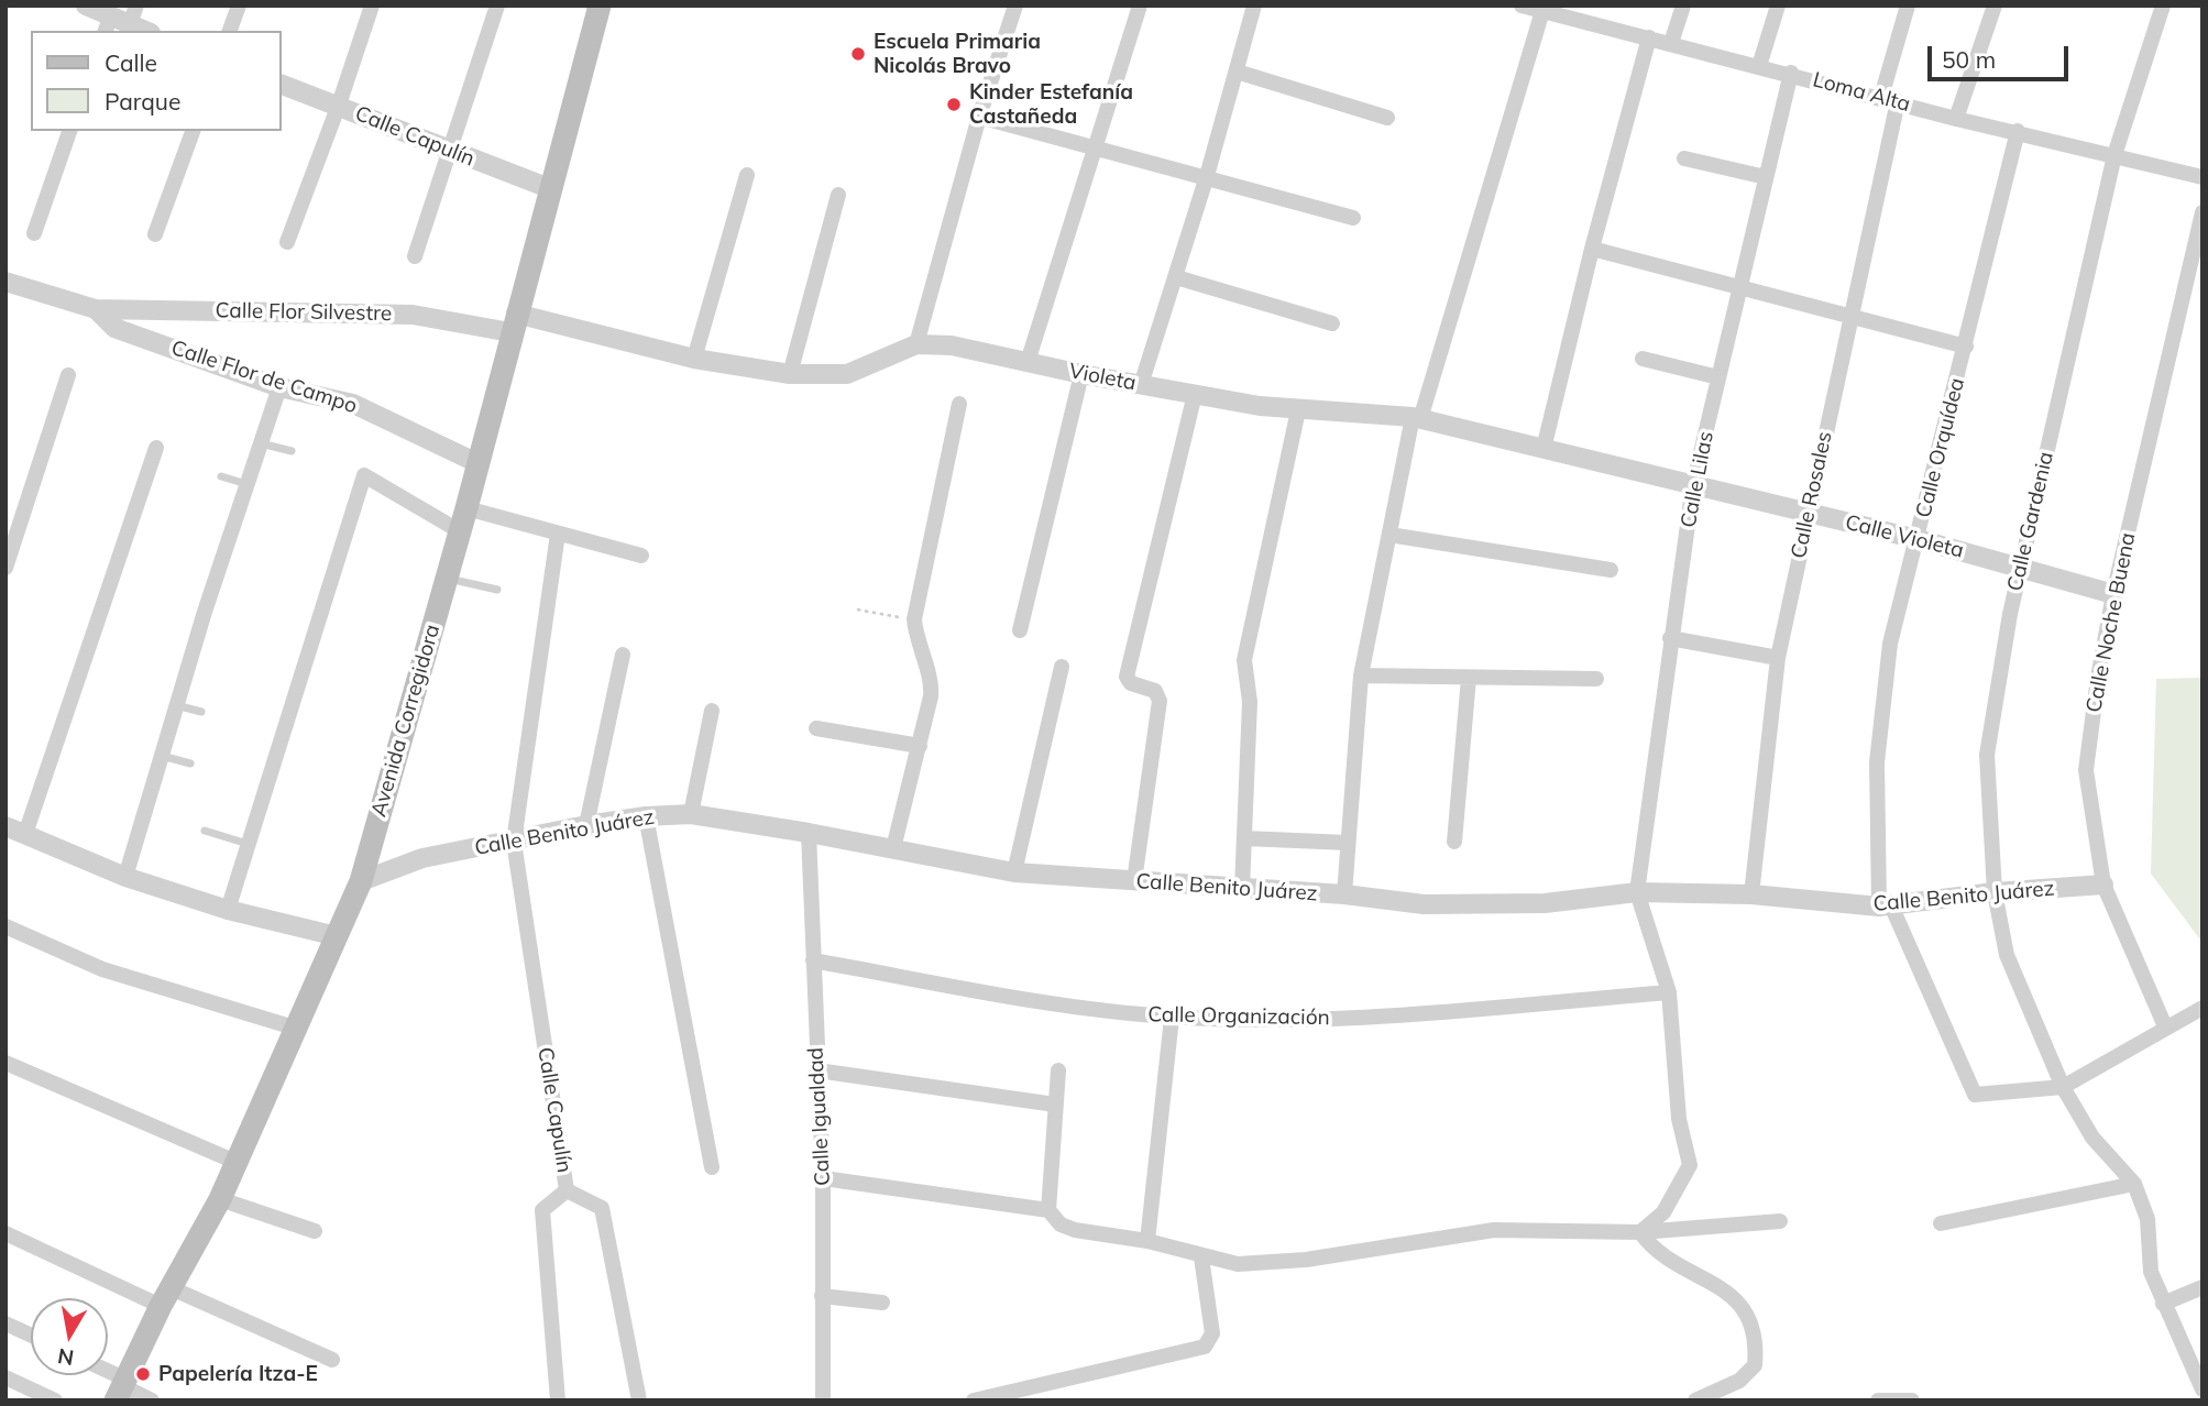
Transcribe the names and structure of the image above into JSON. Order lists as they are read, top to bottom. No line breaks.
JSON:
{"streets":{"main road":["Avenida Corregidora"],"street":["Loma Alta","Calle Capulín","Calle Flor Silvestre","Calle Flor de Campo","Violeta","Calle Orquídea","Calle Lilas","Calle Rosales","Calle Gardenia","Calle Violeta","Calle Noche Buena","Calle Benito Juárez","Calle Organización","Calle Igualdad"]},"crossings":[["Loma Alta","Calle Orquídea"],["Loma Alta","Calle Lilas"],["Loma Alta","Calle Rosales"],["Loma Alta","Calle Gardenia"],["Calle Capulín","Avenida Corregidora"],["Calle Capulín","Calle Benito Juárez"],["Calle Flor Silvestre","Calle Flor de Campo"],["Calle Flor Silvestre","Violeta"],["Calle Flor Silvestre","Avenida Corregidora"],["Calle Flor de Campo","Avenida Corregidora"],["Violeta","Calle Lilas"],["Violeta","Calle Violeta"],["Violeta","Avenida Corregidora"],["Calle Orquídea","Calle Violeta"],["Calle Orquídea","Calle Benito Juárez"],["Calle Lilas","Calle Violeta"],["Calle Lilas","Calle Benito Juárez"],["Calle Rosales","Calle Violeta"],["Calle Rosales","Calle Benito Juárez"],["Calle Gardenia","Calle Violeta"],["Calle Gardenia","Calle Benito Juárez"],["Calle Violeta","Calle Noche Buena"],["Calle Noche Buena","Calle Benito Juárez"],["Avenida Corregidora","Calle Benito Juárez"],["Calle Benito Juárez","Calle Igualdad"],["Calle Organización","Calle Igualdad"]],"places":["Escuela Primaria Nicolás Bravo","Kinder Estefanía Castañeda","Papelería Itza-E"],"legend":["Calle","Parque"],"scale_bar":"50 m","north":"bottom"}
